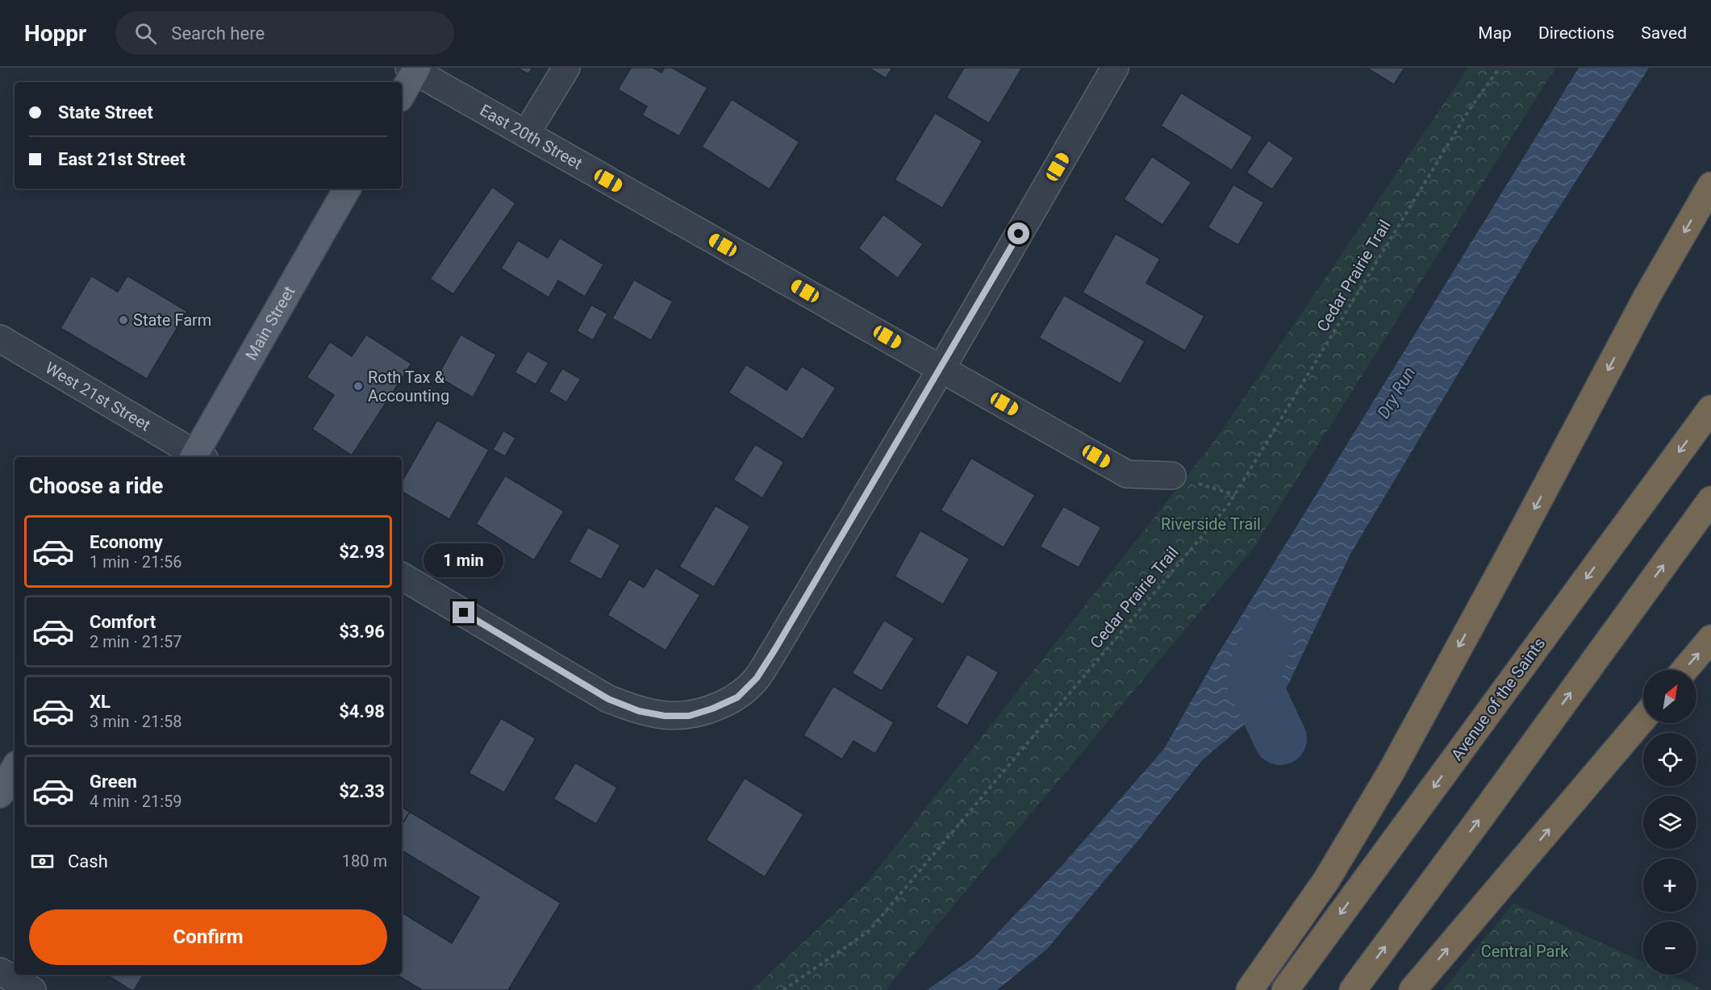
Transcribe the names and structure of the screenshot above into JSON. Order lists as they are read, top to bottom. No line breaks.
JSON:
{"streets":{"highway":["Avenue of the Saints"],"main road":["Main Street"],"street":["East 20th Street","West 21st Street"],"path":["Cedar Prairie Trail"]},"water":["Dry Run"],"parks":["Riverside Trail","Central Park"],"places":["State Farm","Roth Tax & Accounting"],"north":"top right","page":{"header":"Hoppr","search":"Search here","nav":["Map","Directions","Saved"],"banner":["State Street","East 21st Street"],"heading":"Choose a ride","list":[{"name":"Economy","note":"1 min · 21:56","value":"$2.93"},{"name":"Comfort","note":"2 min · 21:57","value":"$3.96"},{"name":"XL","note":"3 min · 21:58","value":"$4.98"},{"name":"Green","note":"4 min · 21:59","value":"$2.33"}],"bubble":"1 min","map_buttons":["+","−"],"pay":["Cash","180 m"],"buttons":"Confirm"}}
